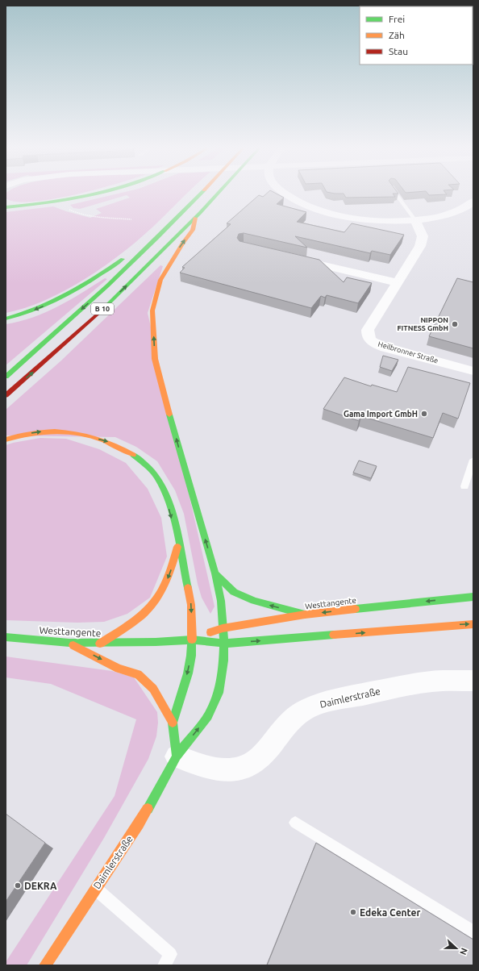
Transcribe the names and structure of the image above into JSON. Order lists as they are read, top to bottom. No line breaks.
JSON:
{"streets":{"main road":["B 10","Westtangente","Daimlerstraße"],"street":["Heilbronner Straße"]},"crossings":[["B 10","Daimlerstraße"],["Westtangente","Daimlerstraße"]],"places":["NIPPON FITNESS GmbH","Gama Import GmbH","DEKRA","Edeka Center"],"legend":["Frei","Zäh","Stau"],"north":"right"}
